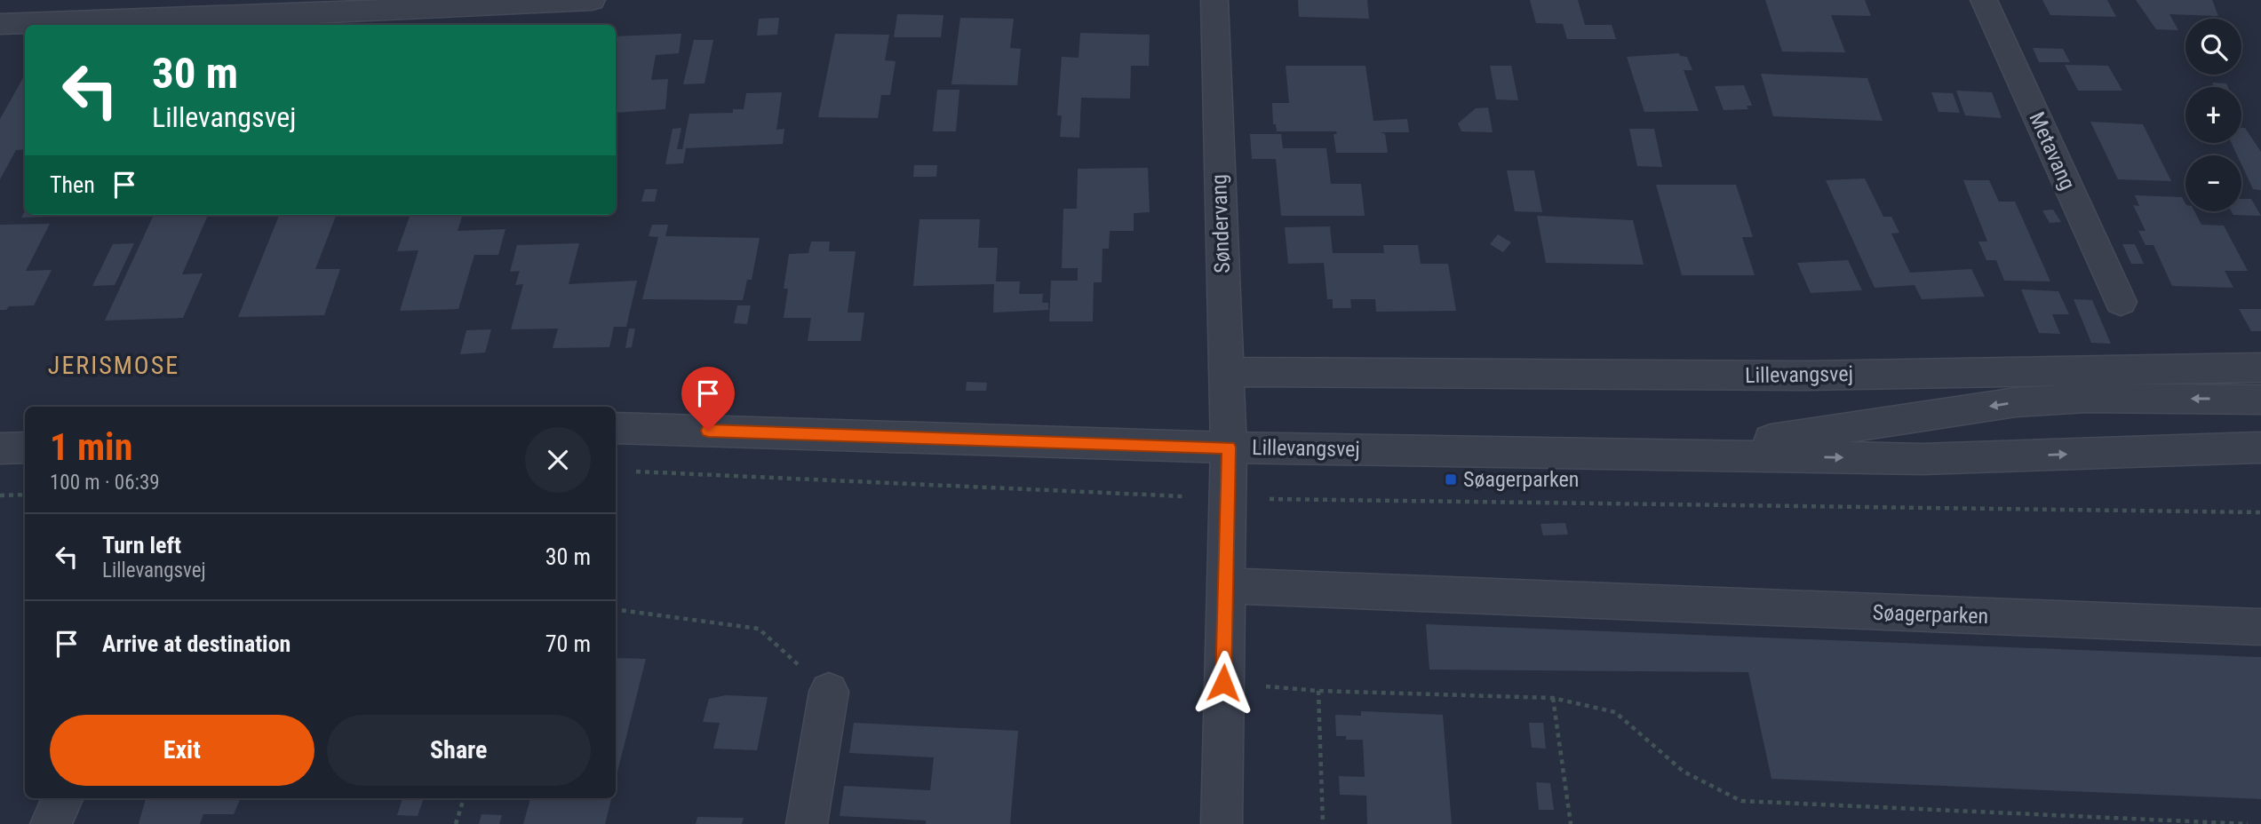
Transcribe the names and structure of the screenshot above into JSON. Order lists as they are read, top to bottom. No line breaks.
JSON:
{"streets":{"street":["Metavang","Søndervang","Lillevangsvej","Søagerparken"]},"crossings":[["Søndervang","Lillevangsvej"]],"districts":["JERISMOSE"],"places":{"transit":["Søagerparken"]},"page":{"map_buttons":["+","−"],"turn":["30 m","Lillevangsvej"],"then":"Then","heading":["1 min","100 m · 06:39"],"list":[{"name":"Turn left","note":"Lillevangsvej","value":"30 m"},{"name":"Arrive at destination","value":"70 m"}],"buttons":["Exit","Share"]}}
